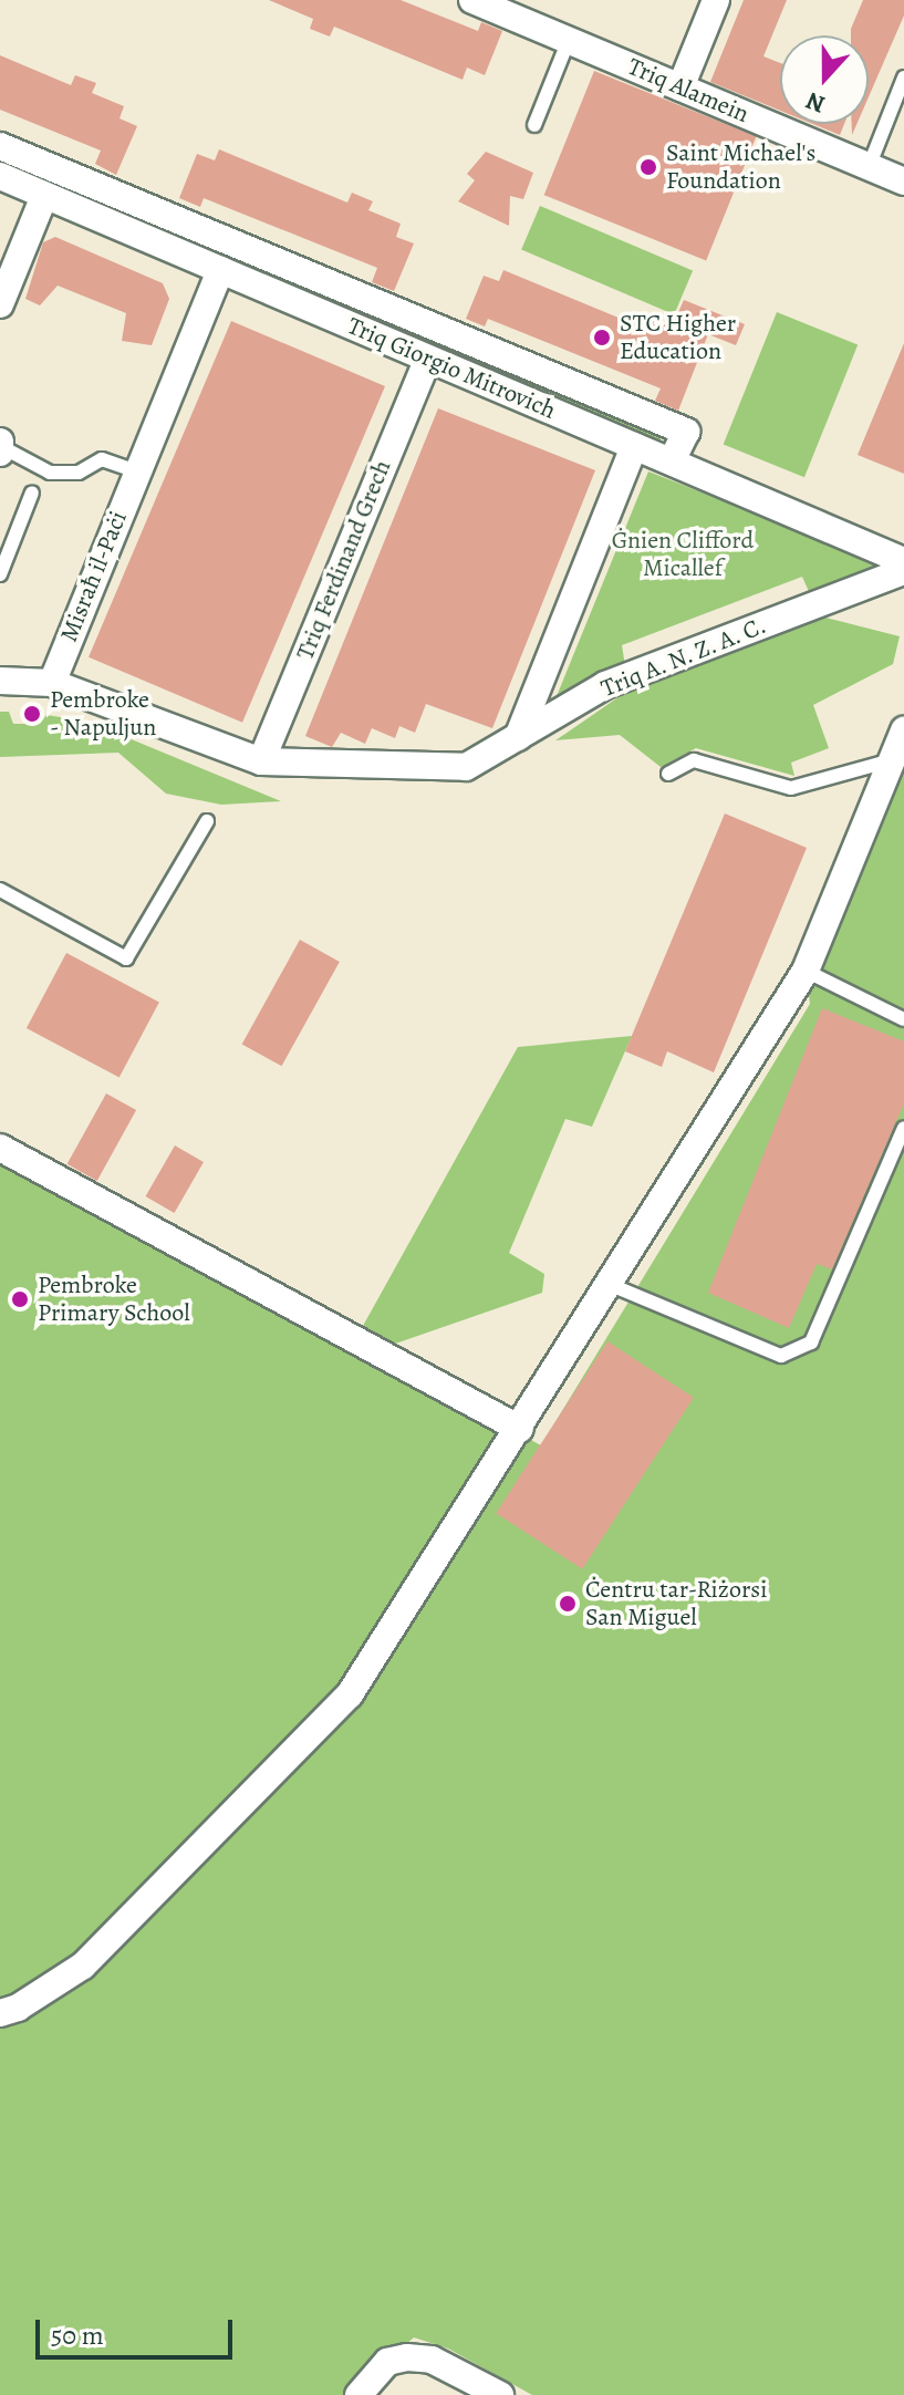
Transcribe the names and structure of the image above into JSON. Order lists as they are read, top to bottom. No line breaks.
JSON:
{"streets":{"street":["Triq Alamein","Triq Giorgio Mitrovich","Triq Ferdinand Grech","Misraħ il-Paċi","Triq A. N. Z. A. C."]},"crossings":[["Triq Giorgio Mitrovich","Triq Ferdinand Grech"],["Triq Giorgio Mitrovich","Misraħ il-Paċi"],["Triq Ferdinand Grech","Triq A. N. Z. A. C."],["Misraħ il-Paċi","Triq A. N. Z. A. C."]],"parks":["Ġnien Clifford Micallef"],"places":["Saint Michael's Foundation","STC Higher Education","Pembroke - Napuljun","Pembroke Primary School","Ċentru tar-Riżorsi San Miguel"],"scale_bar":"50 m","north":"bottom"}
